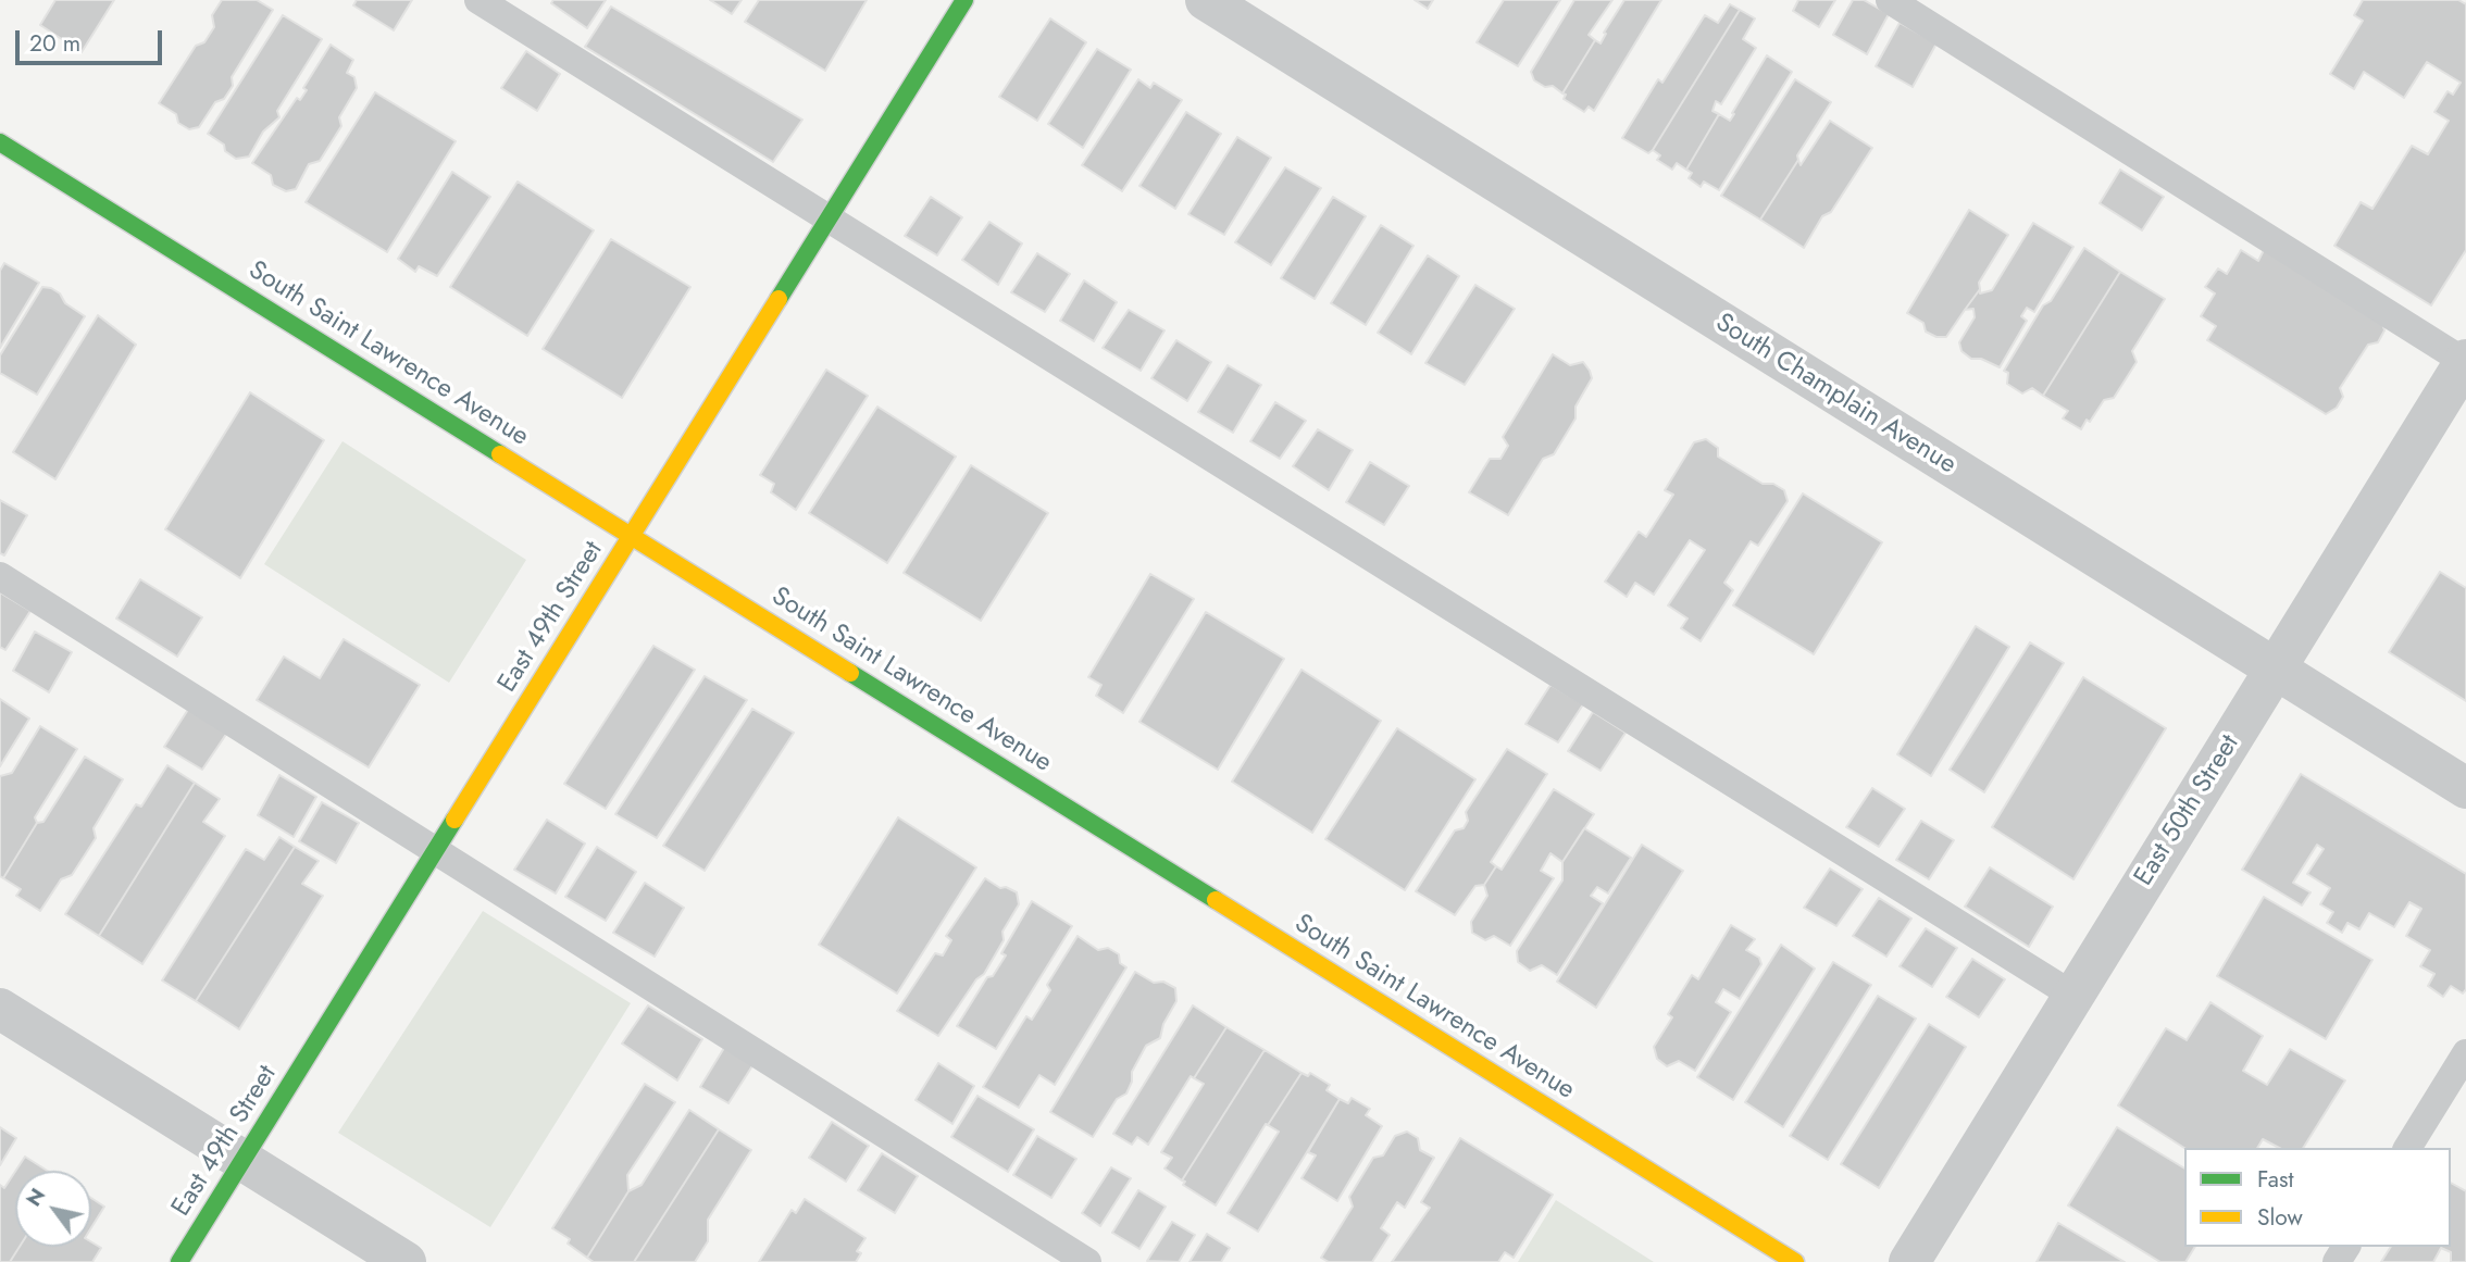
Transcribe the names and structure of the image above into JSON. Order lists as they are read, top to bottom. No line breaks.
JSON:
{"streets":{"street":["South Saint Lawrence Avenue","South Champlain Avenue","East 49th Street","East 50th Street"]},"crossings":[["South Saint Lawrence Avenue","East 49th Street"],["South Champlain Avenue","East 50th Street"]],"legend":["Fast","Slow"],"scale_bar":"20 m","north":"top left"}
